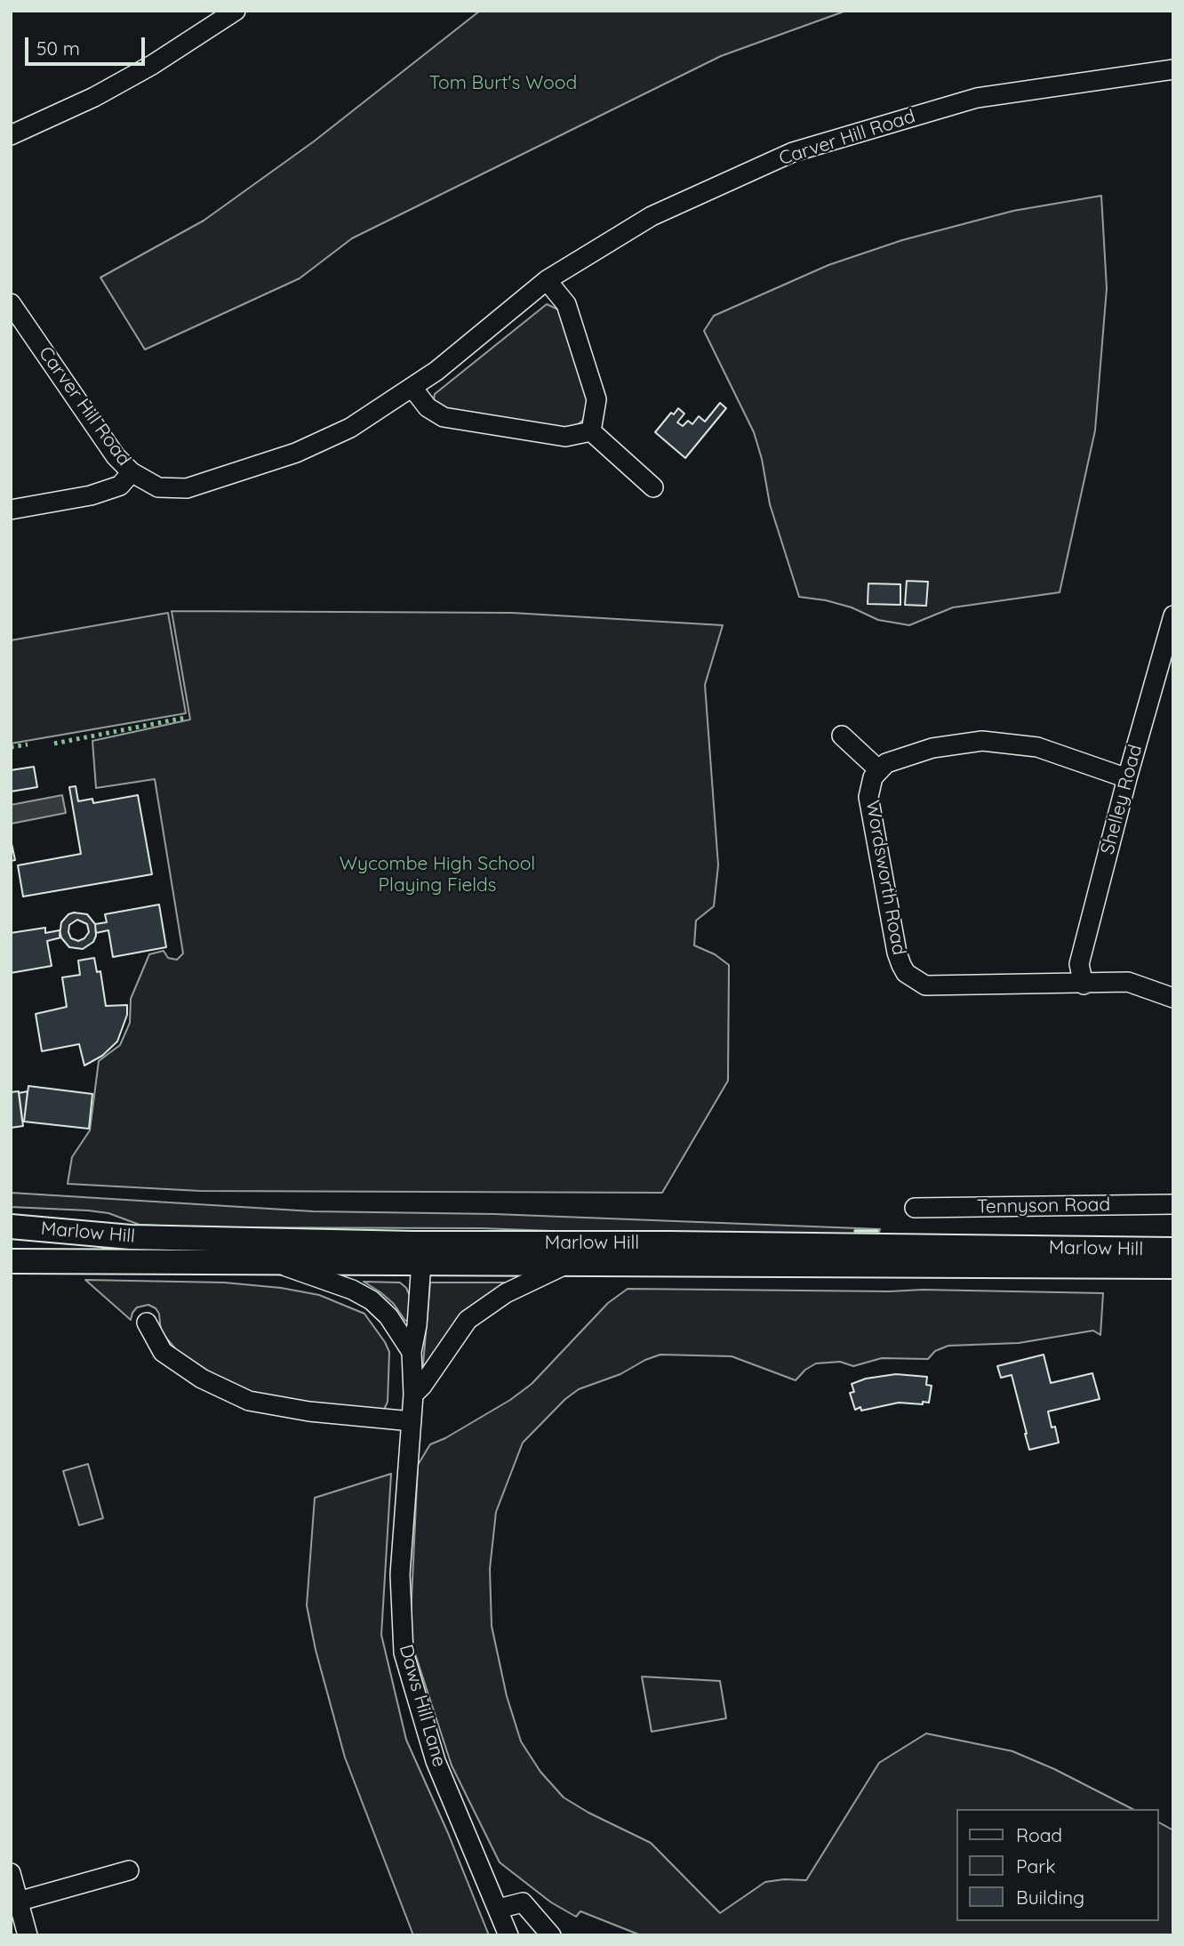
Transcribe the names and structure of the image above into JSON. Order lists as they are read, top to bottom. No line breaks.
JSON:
{"streets":{"main road":["Marlow Hill"],"street":["Carver Hill Road","Shelley Road","Wordsworth Road","Tennyson Road","Daws Hill Lane"]},"crossings":[["Shelley Road","Wordsworth Road"],["Marlow Hill","Daws Hill Lane"]],"parks":["Tom Burt's Wood","Wycombe High School Playing Fields"],"legend":["Road","Park","Building"],"scale_bar":"50 m"}
